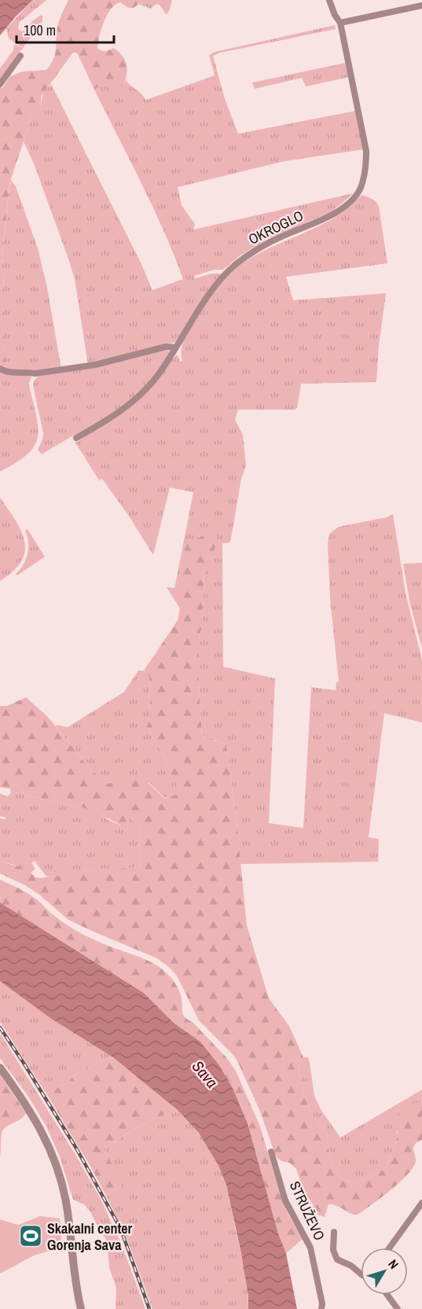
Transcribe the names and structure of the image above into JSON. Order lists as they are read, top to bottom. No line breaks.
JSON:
{"streets":{"street":["OKROGLO","STRUŽEVO"]},"water":["Sava"],"places":{"sports":["Skakalni center Gorenja Sava"]},"scale_bar":"100 m","north":"top right"}
